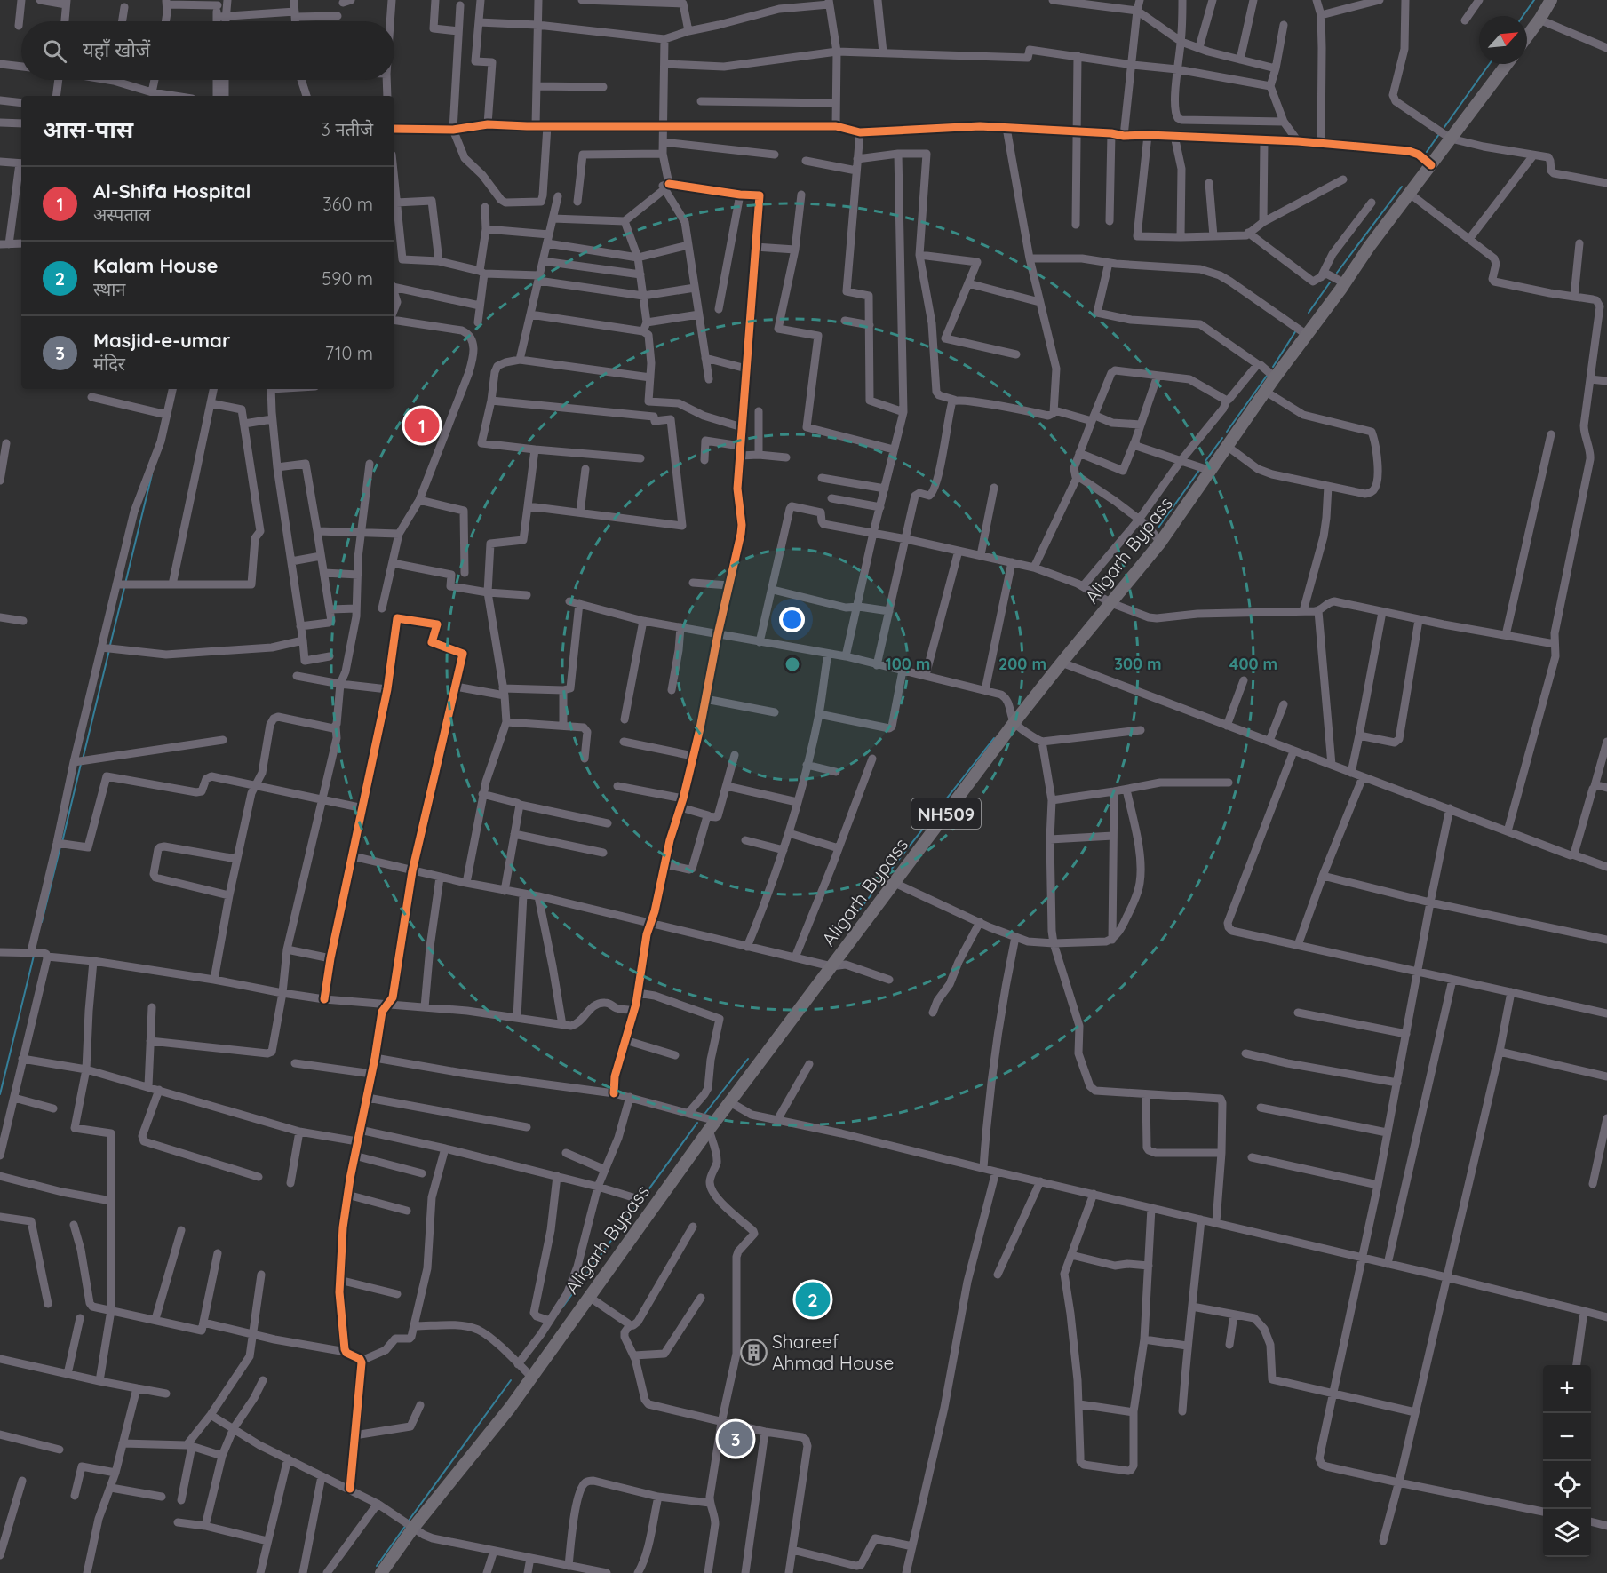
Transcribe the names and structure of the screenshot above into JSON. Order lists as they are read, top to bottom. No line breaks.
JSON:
{"streets":{"highway":["Aligarh Bypass","NH509"]},"places":{"building":["Shareef Ahmad House"]},"north":"top right","page":{"search":"यहाँ खोजें","heading":["आस-पास","3 नतीजे"],"list":[{"mark":"1","name":"Al-Shifa Hospital","note":"अस्पताल","value":"360 m"},{"mark":"2","name":"Kalam House","note":"स्थान","value":"590 m"},{"mark":"3","name":"Masjid-e-umar","note":"मंदिर","value":"710 m"}],"pins":["1","2","3"],"map_buttons":["+","−"]},"rings":["100 m","200 m","300 m","400 m"]}
